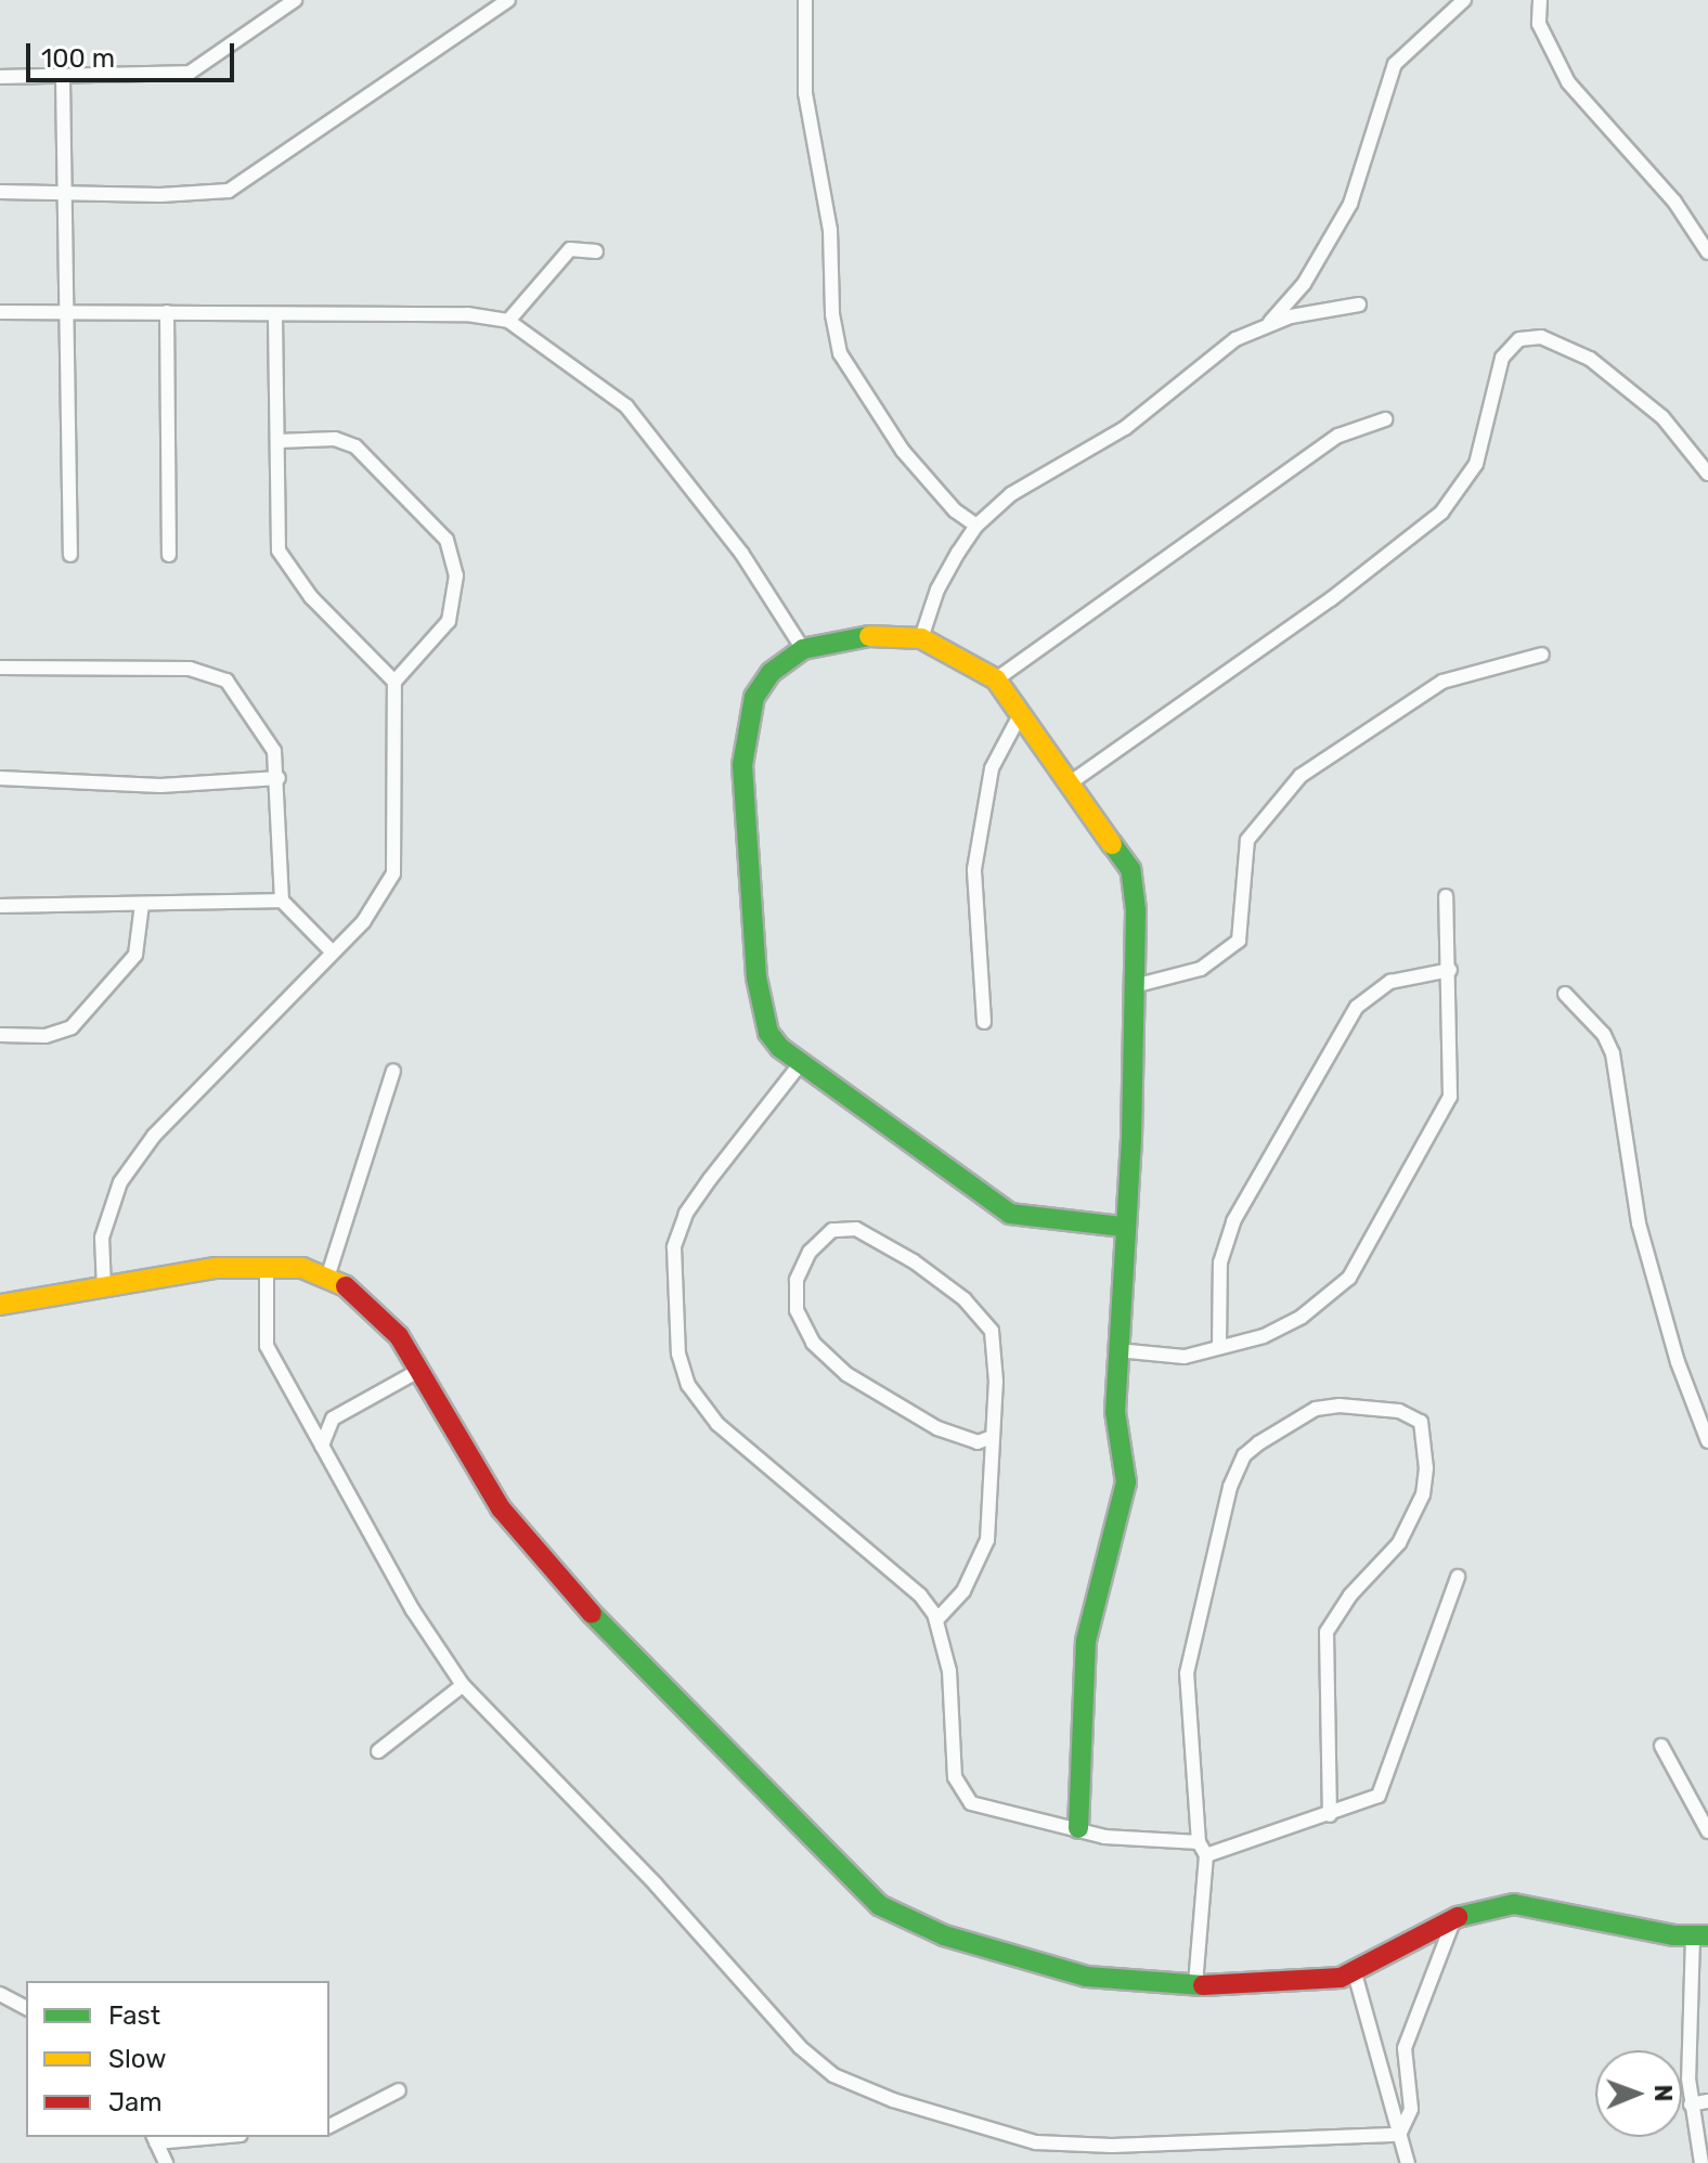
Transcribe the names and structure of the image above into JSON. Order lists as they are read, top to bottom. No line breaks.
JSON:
{"legend":["Fast","Slow","Jam"],"scale_bar":"100 m","north":"right"}
